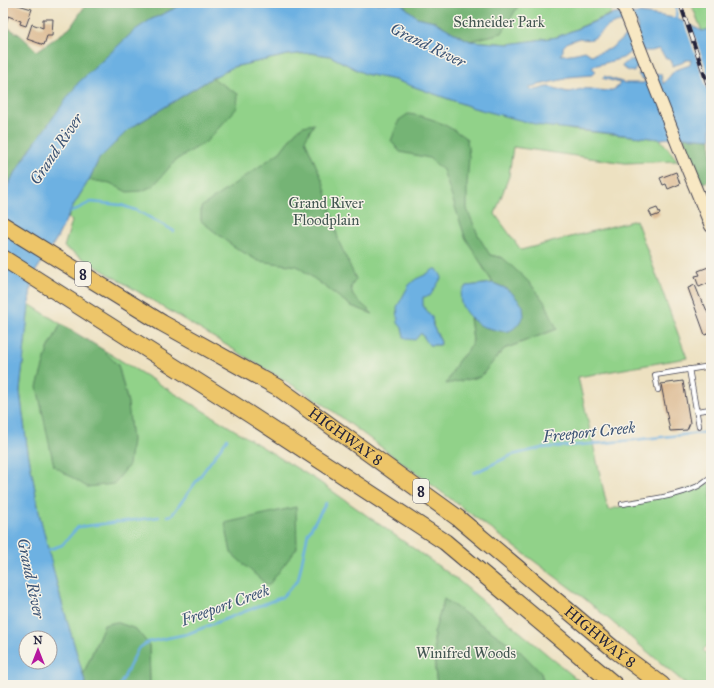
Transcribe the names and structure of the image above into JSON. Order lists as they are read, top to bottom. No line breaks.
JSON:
{"streets":{"highway":["8","HIGHWAY 8"]},"water":["Grand River","Freeport Creek"],"parks":["Schneider Park","Grand River Floodplain","Winifred Woods"],"north":"top"}
